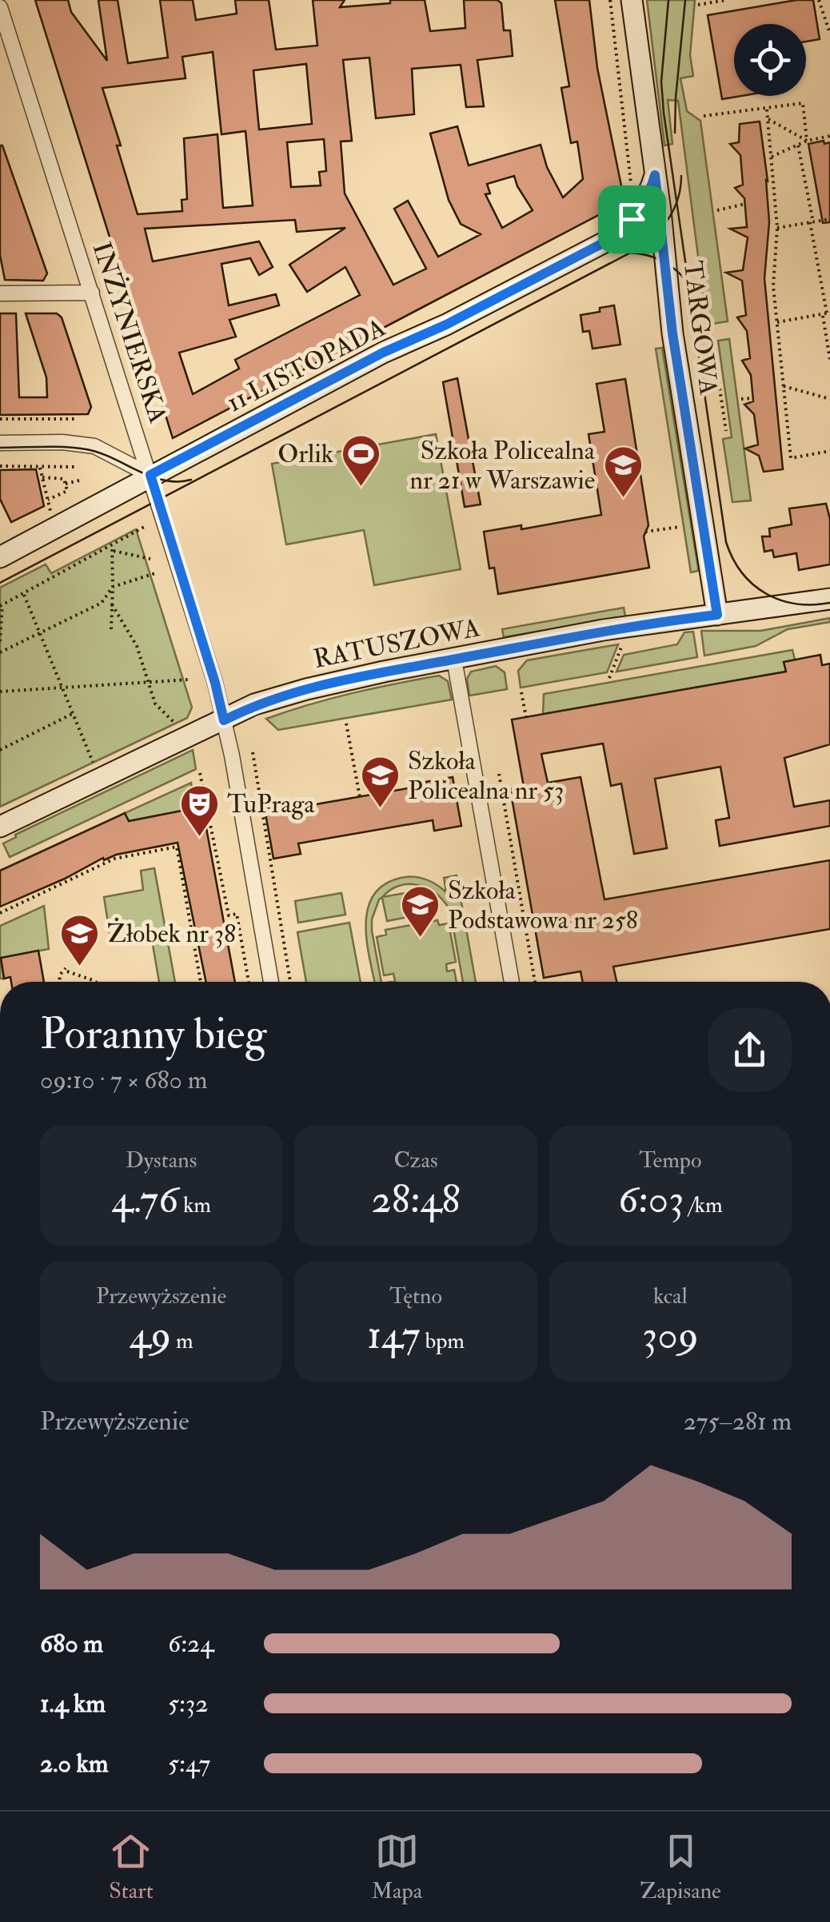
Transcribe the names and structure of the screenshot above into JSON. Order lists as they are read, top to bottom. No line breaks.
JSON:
{"streets":{"street":["TARGOWA","INŻYNIERSKA","11 LISTOPADA","RATUSZOWA"]},"crossings":[["TARGOWA","11 LISTOPADA"],["TARGOWA","RATUSZOWA"],["INŻYNIERSKA","11 LISTOPADA"],["INŻYNIERSKA","RATUSZOWA"]],"places":{"sports":["Orlik"],"school or university":["Szkoła Policealna nr 21 w Warszawie","Szkoła Policealna nr 53","Szkoła Podstawowa nr 258","Żłobek nr 38"],"theatre":["TuPraga"]},"page":{"heading":["Poranny bieg","09:10 · 7 × 680 m"],"stats":[["Dystans","4.76 km"],["Czas","28:48"],["Tempo","6:03 /km"],["Przewyższenie","49 m"],["Tętno","147 bpm"],["kcal","309"]],"chart":["Przewyższenie","275–281 m"],"list":[{"name":"680 m","note":"6:24"},{"name":"1.4 km","note":"5:32"},{"name":"2.0 km","note":"5:47"}],"tabs":["Start","Mapa","Zapisane"]}}
